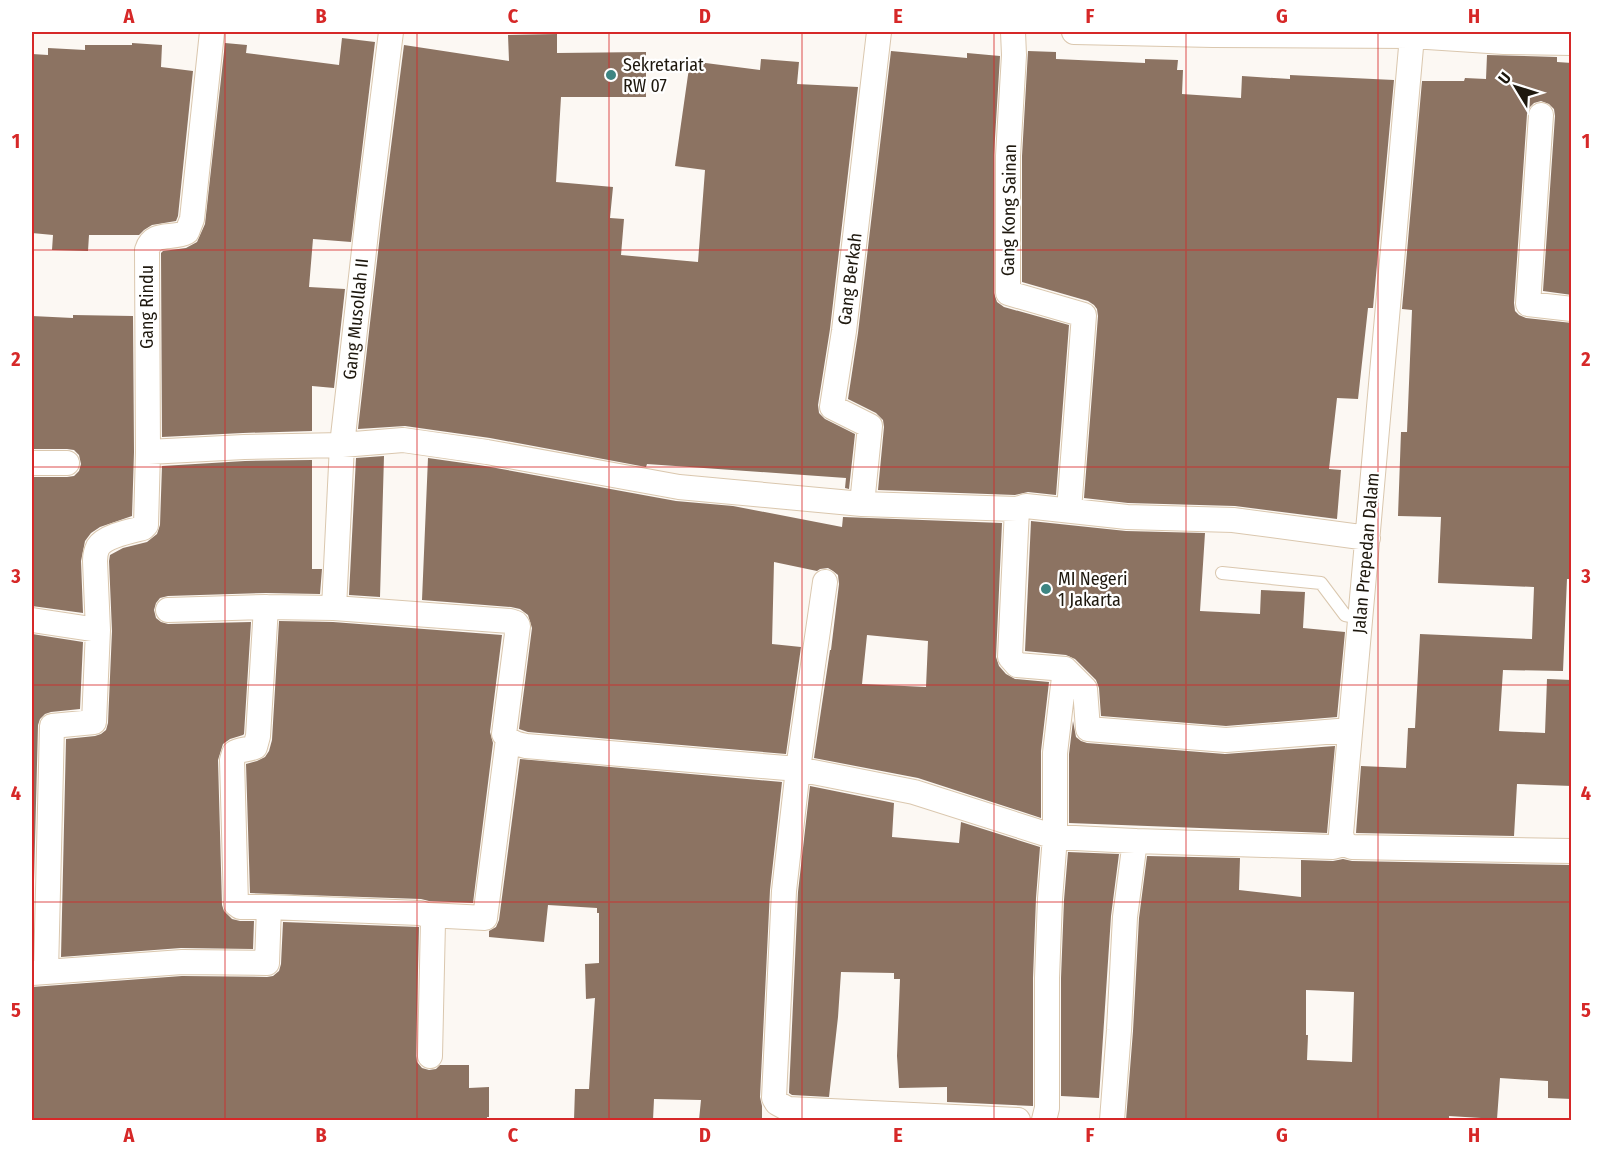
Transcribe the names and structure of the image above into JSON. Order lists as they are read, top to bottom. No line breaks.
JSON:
{"streets":{"street":["Gang Kong Sainan","Gang Berkah","Gang Rindu","Gang Musollah II","Jalan Prepedan Dalam"]},"places":["Sekretariat RW 07","MI Negeri 1 Jakarta"],"north":"top left","grid":{"columns":["A","B","C","D","E","F","G","H"],"rows":["1","2","3","4","5"]}}
